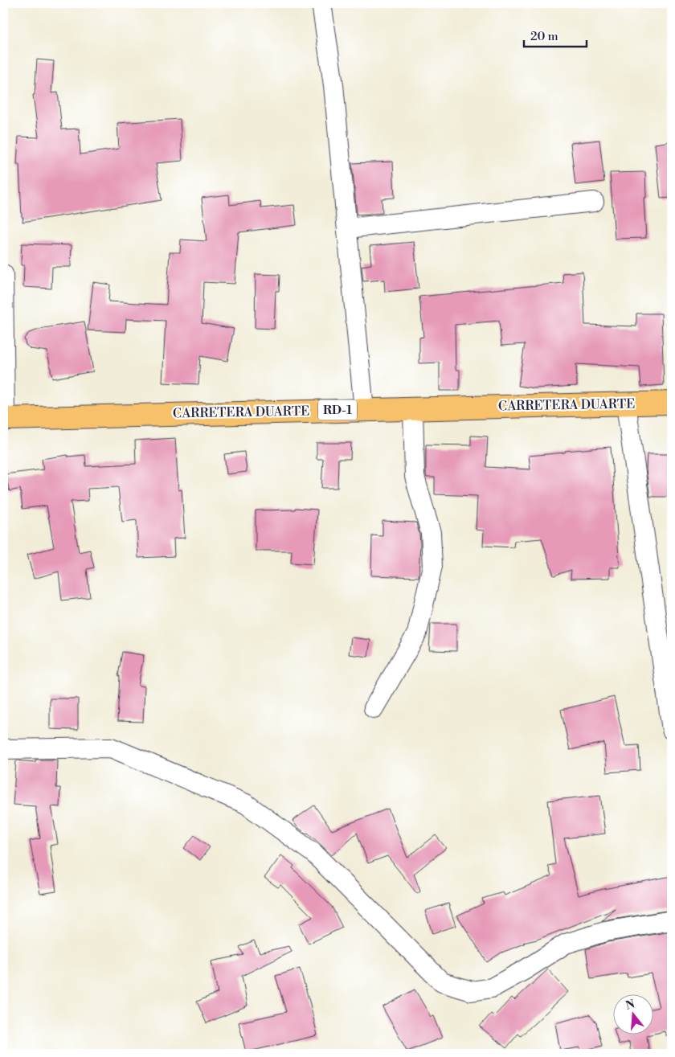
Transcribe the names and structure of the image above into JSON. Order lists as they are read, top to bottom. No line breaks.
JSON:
{"streets":{"main road":["CARRETERA DUARTE","RD-1"]},"scale_bar":"20 m","north":"top"}
